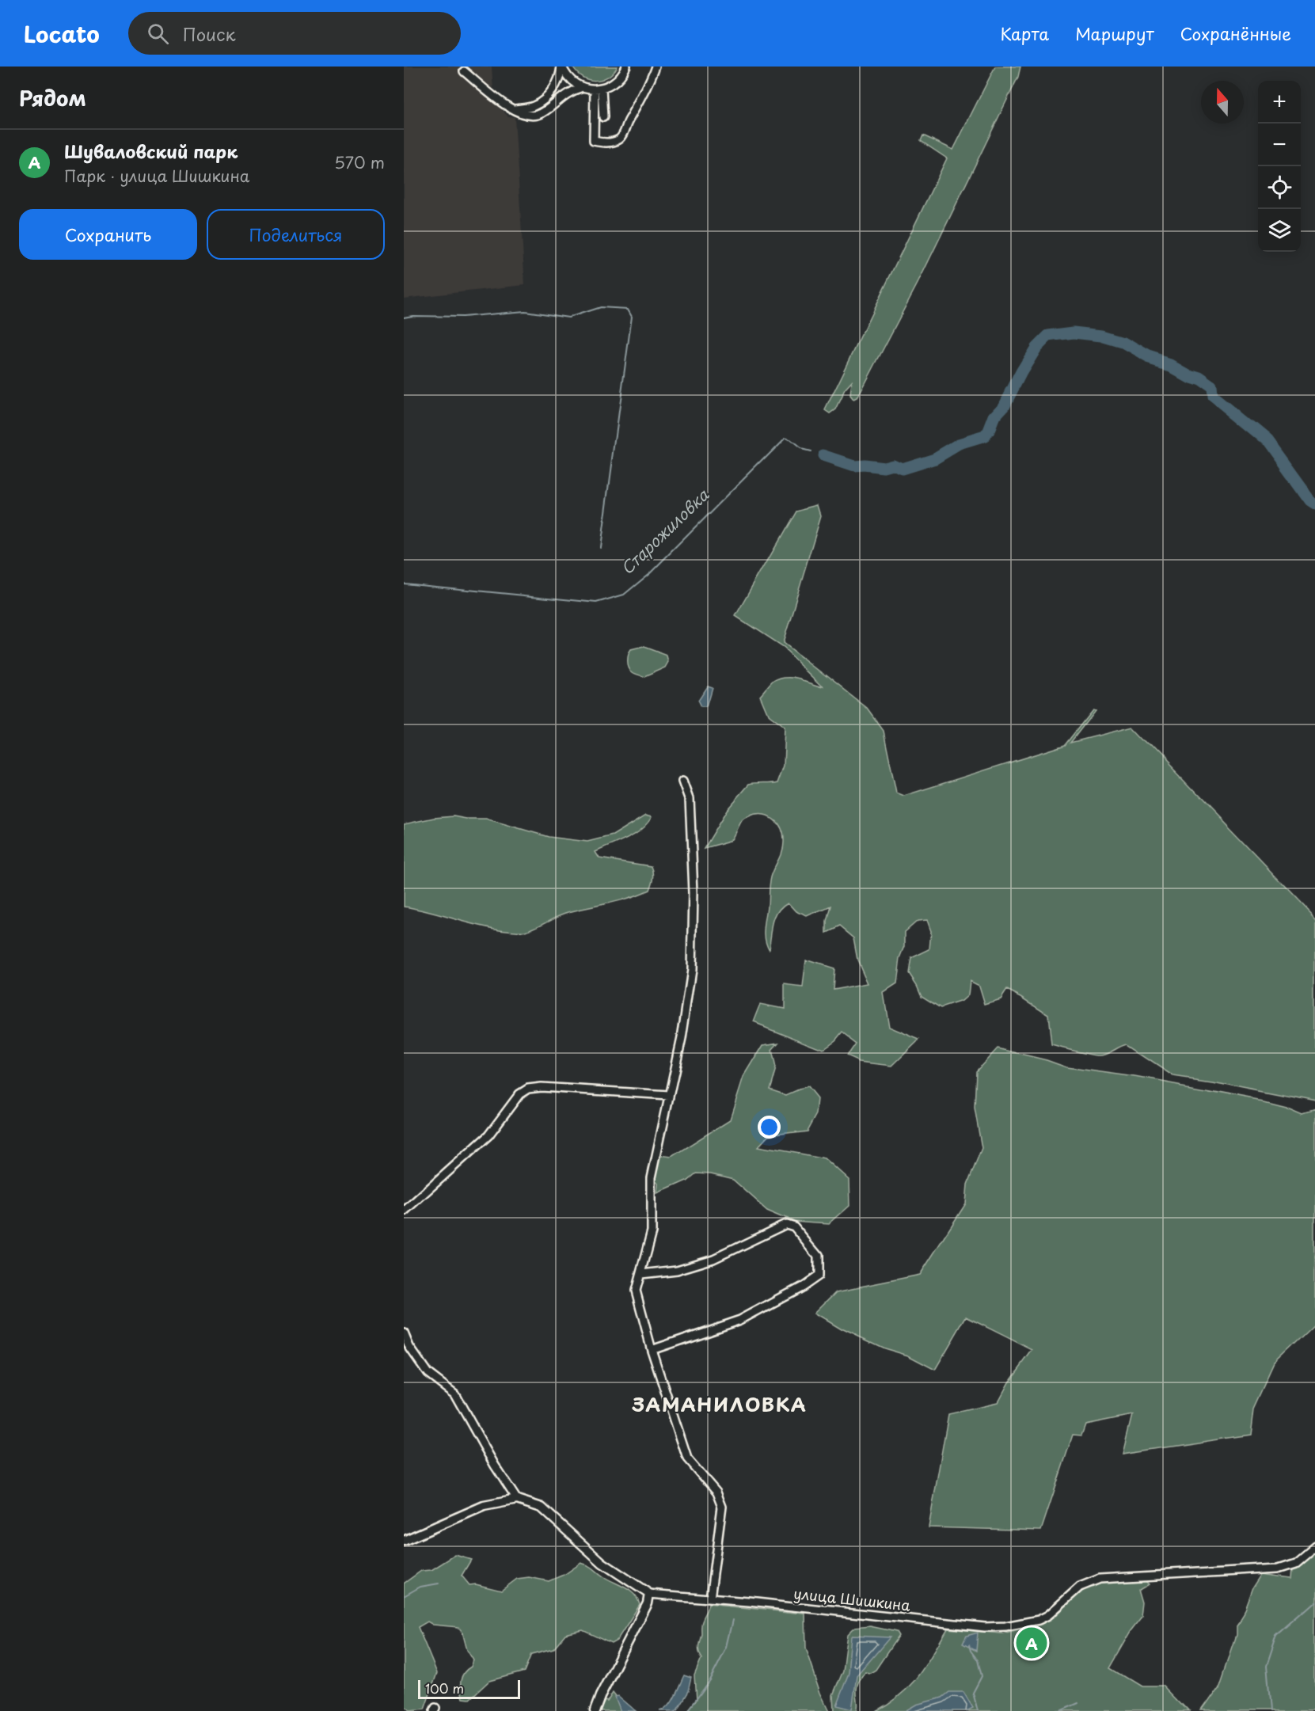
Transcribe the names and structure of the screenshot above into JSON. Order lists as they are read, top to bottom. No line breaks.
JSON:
{"streets":{"street":["улица Шишкина"]},"districts":["ЗАМАНИЛОВКА"],"water":["Старожиловка"],"scale_bar":"100 m","north":"top","page":{"header":"Locato","search":"Поиск","nav":["Карта","Маршрут","Сохранённые"],"heading":"Рядом","map_buttons":["+","−"],"list":[{"mark":"A","name":"Шуваловский парк","note":"Парк · улица Шишкина","value":"570 m"}],"buttons":["Сохранить","Поделиться"],"pins":"A","scale":"100 m"}}
